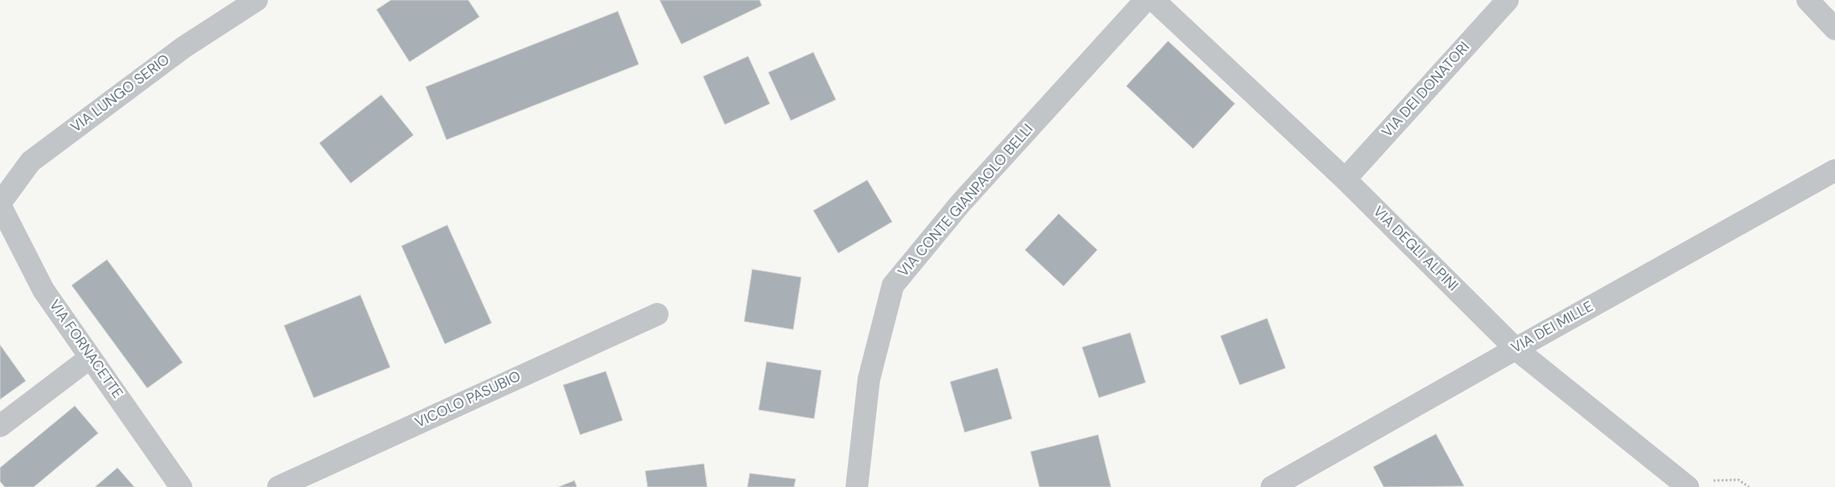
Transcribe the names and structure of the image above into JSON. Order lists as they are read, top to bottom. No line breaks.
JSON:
{"streets":{"street":["VIA DEI DONATORI","VIA LUNGO SERIO","VIA CONTE GIANPAOLO BELLI","VIA DEGLI ALPINI","VIA DEI MILLE","VIA FORNACETTE","VICOLO PASUBIO"]},"crossings":[["VIA DEI DONATORI","VIA DEGLI ALPINI"],["VIA LUNGO SERIO","VIA FORNACETTE"],["VIA DEGLI ALPINI","VIA DEI MILLE"]]}
